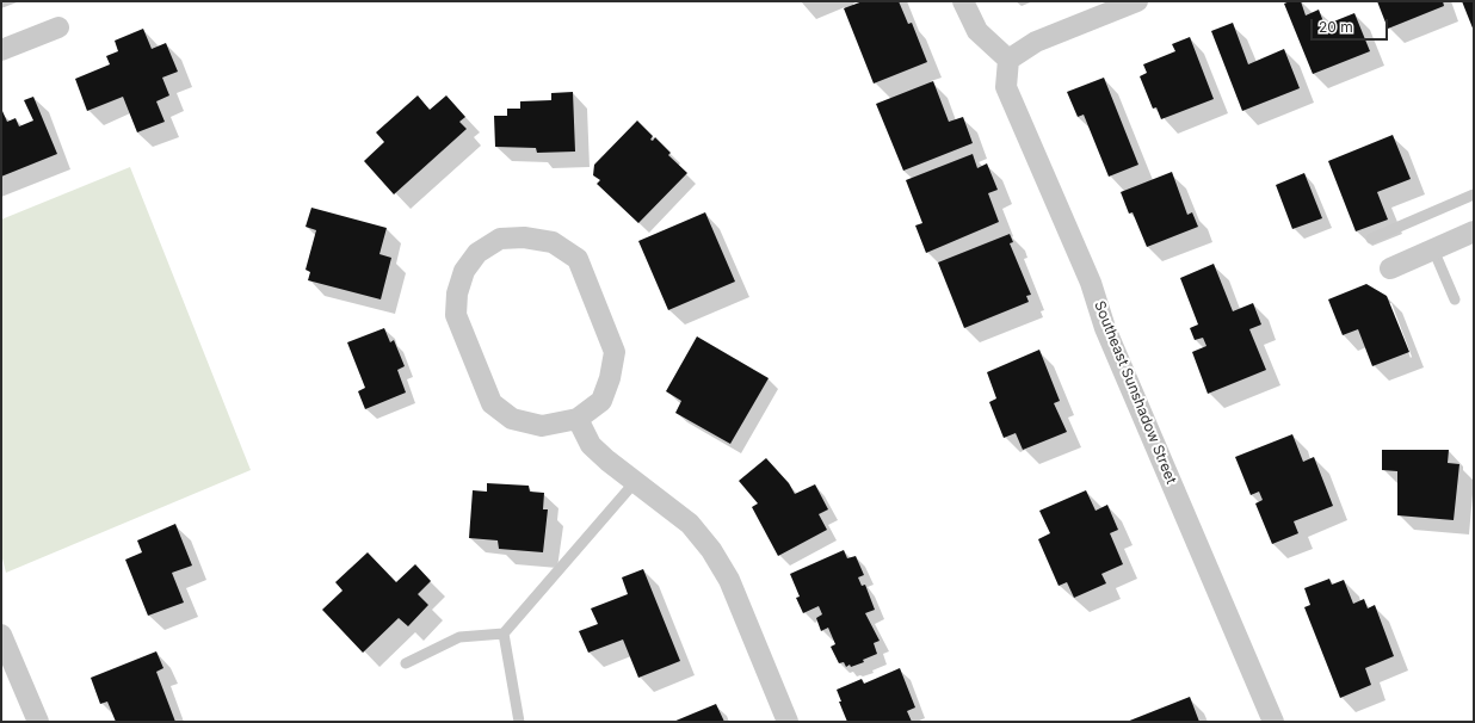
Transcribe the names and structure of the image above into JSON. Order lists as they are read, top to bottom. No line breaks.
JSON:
{"streets":{"street":["Southeast Sunshadow Street"]},"scale_bar":"20 m"}
